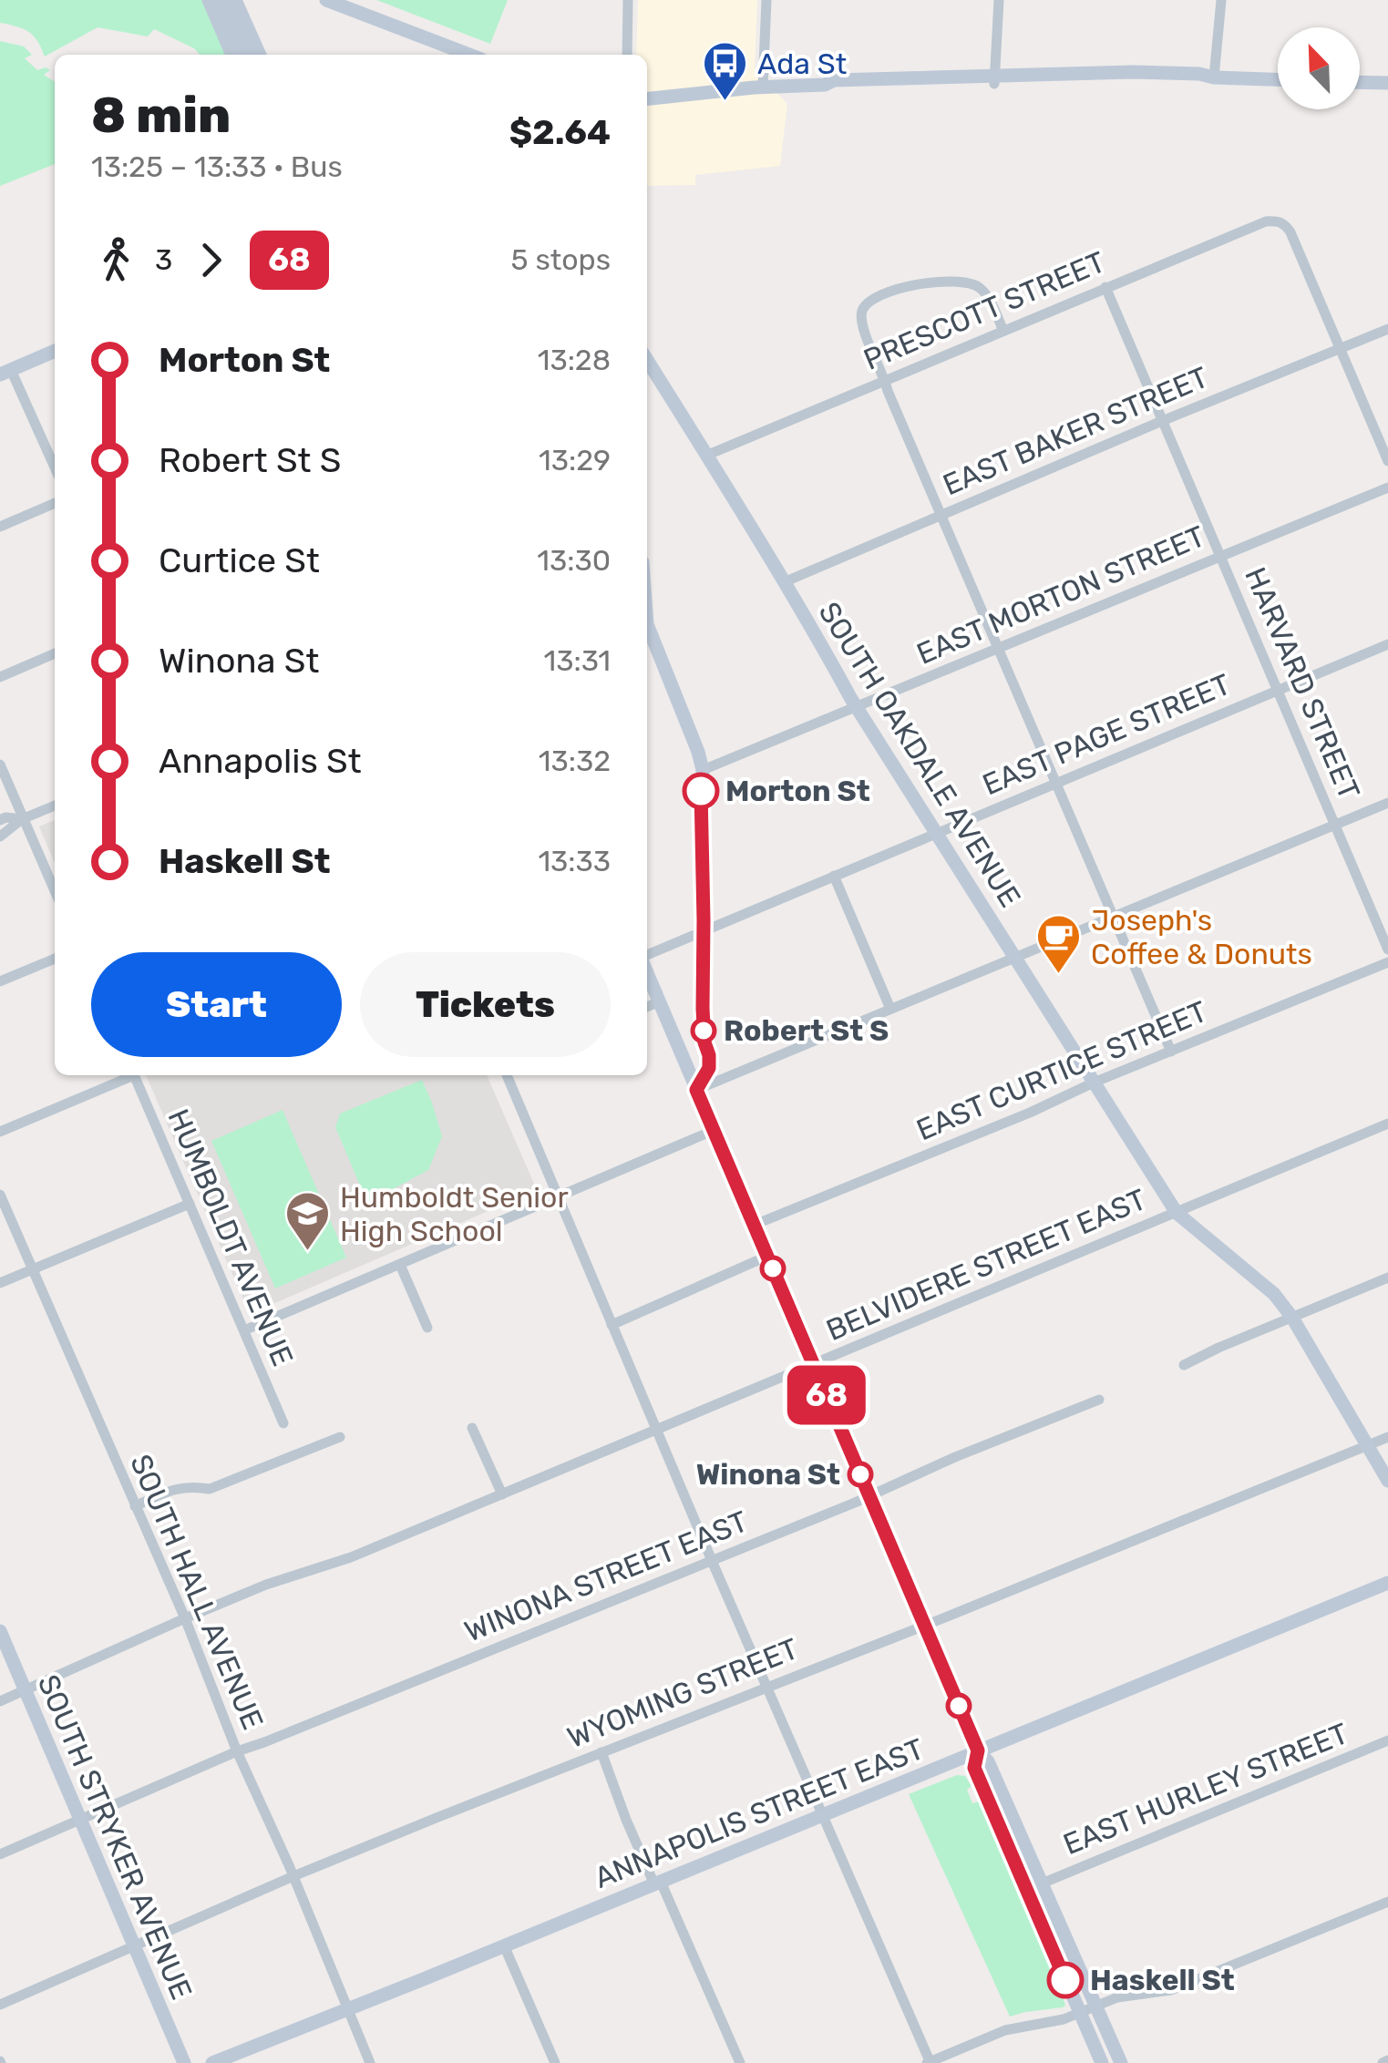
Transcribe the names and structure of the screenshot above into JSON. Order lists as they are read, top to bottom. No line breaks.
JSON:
{"streets":{"street":["PRESCOTT STREET","EAST BAKER STREET","EAST MORTON STREET","HARVARD STREET","EAST PAGE STREET","SOUTH OAKDALE AVENUE","EAST CURTICE STREET","HUMBOLDT AVENUE","BELVIDERE STREET EAST","WINONA STREET EAST","SOUTH HALL AVENUE","WYOMING STREET","EAST HURLEY STREET","ANNAPOLIS STREET EAST","SOUTH STRYKER AVENUE"]},"crossings":[["PRESCOTT STREET","EAST BAKER STREET"],["PRESCOTT STREET","HARVARD STREET"],["PRESCOTT STREET","SOUTH OAKDALE AVENUE"],["EAST BAKER STREET","HARVARD STREET"],["EAST BAKER STREET","SOUTH OAKDALE AVENUE"],["EAST MORTON STREET","HARVARD STREET"],["EAST MORTON STREET","SOUTH OAKDALE AVENUE"],["HARVARD STREET","EAST PAGE STREET"],["EAST PAGE STREET","SOUTH OAKDALE AVENUE"],["SOUTH OAKDALE AVENUE","EAST CURTICE STREET"],["SOUTH OAKDALE AVENUE","BELVIDERE STREET EAST"],["SOUTH OAKDALE AVENUE","WYOMING STREET"],["BELVIDERE STREET EAST","SOUTH HALL AVENUE"],["BELVIDERE STREET EAST","SOUTH STRYKER AVENUE"],["WINONA STREET EAST","SOUTH HALL AVENUE"],["WINONA STREET EAST","SOUTH STRYKER AVENUE"],["SOUTH HALL AVENUE","WYOMING STREET"],["SOUTH HALL AVENUE","ANNAPOLIS STREET EAST"],["WYOMING STREET","SOUTH STRYKER AVENUE"]],"places":{"bus stop":["Ada St"],"other":["Morton St","Robert St S","Winona St","Haskell St"],"cafe":["Joseph's Coffee & Donuts"],"school or university":["Humboldt Senior High School"]},"lines":["bus line 68"],"north":"top left","page":{"on_map":"68","heading":["8 min","13:25 – 13:33 · Bus","$2.64"],"legs":["3","68","5 stops"],"list":[{"name":"Morton St","value":"13:28"},{"name":"Robert St S","value":"13:29"},{"name":"Curtice St","value":"13:30"},{"name":"Winona St","value":"13:31"},{"name":"Annapolis St","value":"13:32"},{"name":"Haskell St","value":"13:33"}],"buttons":["Start","Tickets"]}}
